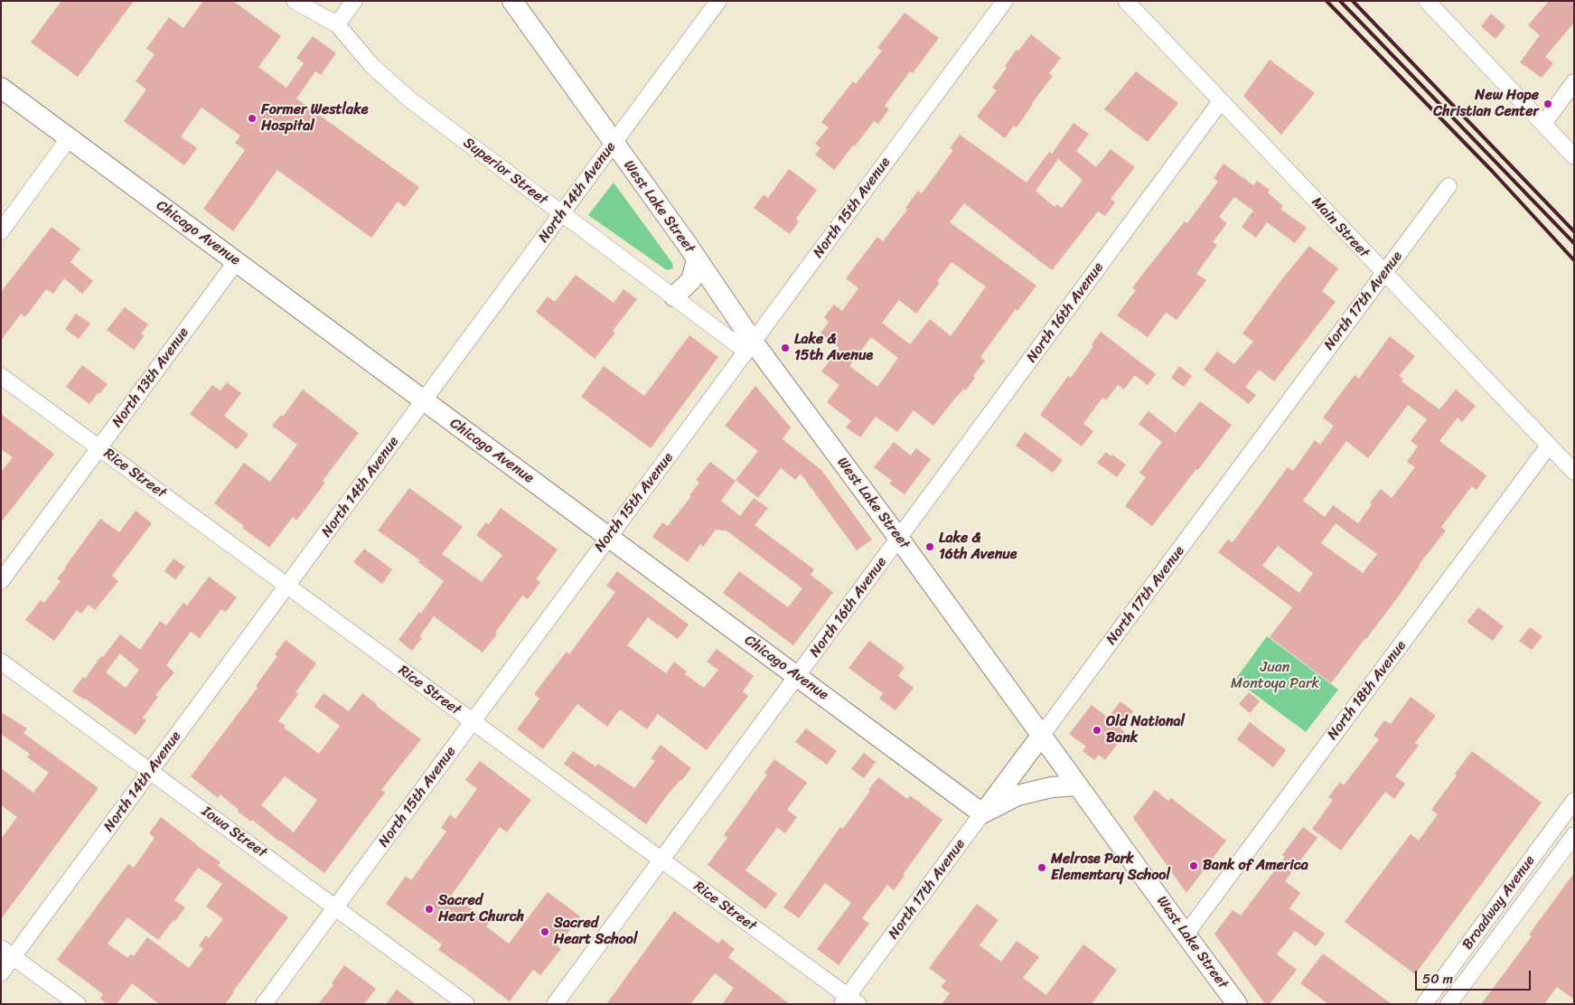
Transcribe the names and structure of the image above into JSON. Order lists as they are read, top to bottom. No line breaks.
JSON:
{"streets":{"main road":["West Lake Street","Chicago Avenue","North 17th Avenue"],"street":["Superior Street","North 14th Avenue","North 15th Avenue","Main Street","North 16th Avenue","North 13th Avenue","Rice Street","North 18th Avenue","Iowa Street","Broadway Avenue"]},"crossings":[["Superior Street","North 14th Avenue"],["Superior Street","West Lake Street"],["Superior Street","North 15th Avenue"],["North 14th Avenue","West Lake Street"],["North 14th Avenue","Chicago Avenue"],["North 14th Avenue","Rice Street"],["North 14th Avenue","Iowa Street"],["West Lake Street","North 15th Avenue"],["West Lake Street","North 17th Avenue"],["West Lake Street","North 16th Avenue"],["West Lake Street","North 18th Avenue"],["North 15th Avenue","Chicago Avenue"],["North 15th Avenue","Rice Street"],["North 15th Avenue","Iowa Street"],["Main Street","North 17th Avenue"],["Main Street","North 16th Avenue"],["Main Street","North 18th Avenue"],["Chicago Avenue","North 17th Avenue"],["Chicago Avenue","North 16th Avenue"],["Chicago Avenue","North 13th Avenue"],["North 17th Avenue","Rice Street"],["North 16th Avenue","Rice Street"],["North 13th Avenue","Rice Street"]],"parks":["Juan Montoya Park"],"places":["New Hope Christian Center","Former Westlake Hospital","Lake & 15th Avenue","Lake & 16th Avenue","Old National Bank","Bank of America","Melrose Park Elementary School","Sacred Heart Church","Sacred Heart School"],"scale_bar":"50 m"}
